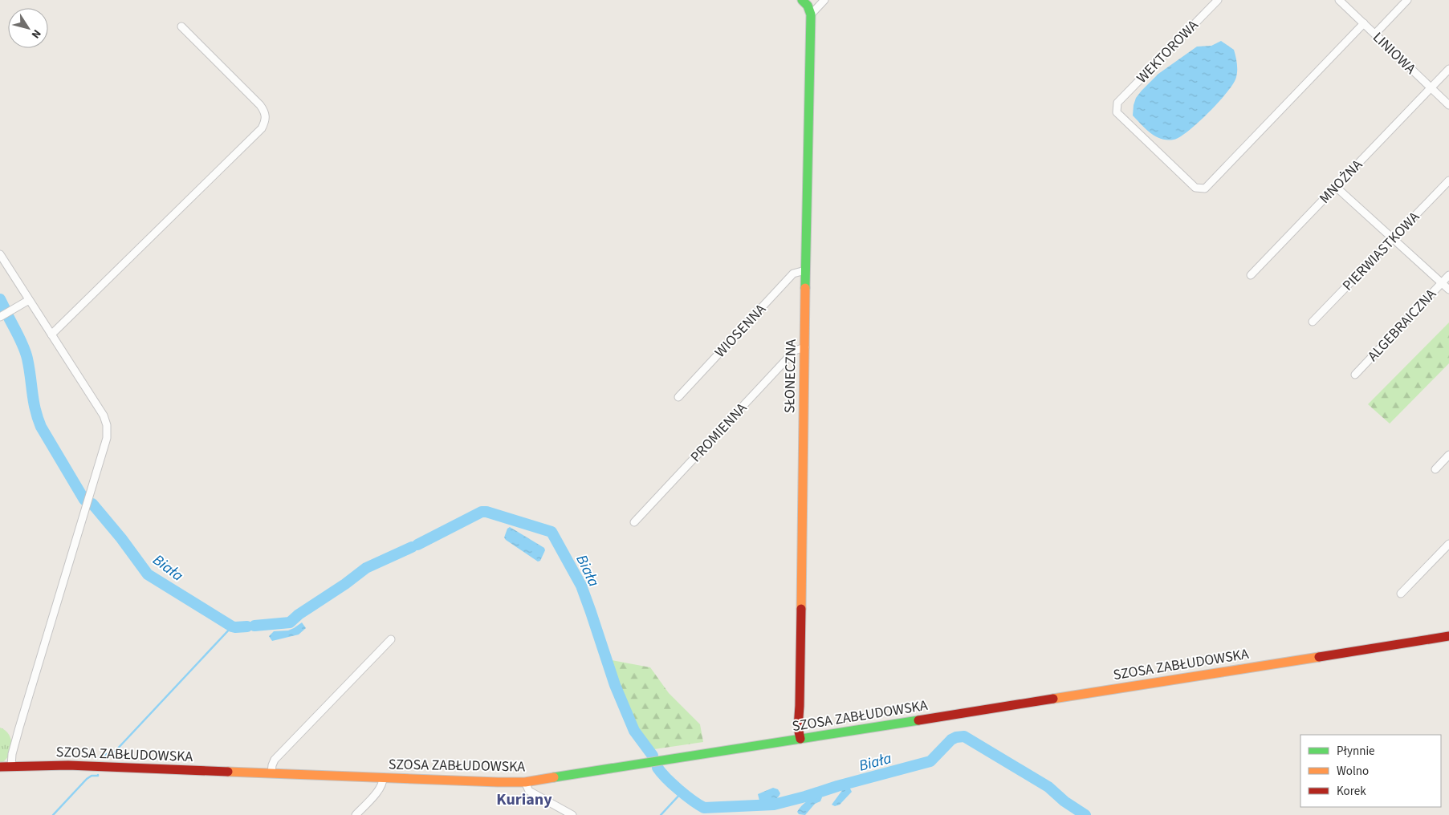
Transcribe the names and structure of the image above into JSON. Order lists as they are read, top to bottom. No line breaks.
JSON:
{"streets":{"main road":["SŁONECZNA","SZOSA ZABŁUDOWSKA"],"street":["WEKTOROWA","LINIOWA","MNOŻNA","PIERWIASTKOWA","ALGEBRAICZNA","WIOSENNA","PROMIENNA"]},"crossings":[["WEKTOROWA","LINIOWA"],["LINIOWA","MNOŻNA"],["WIOSENNA","SŁONECZNA"],["SŁONECZNA","PROMIENNA"],["SŁONECZNA","SZOSA ZABŁUDOWSKA"]],"districts":["Kuriany"],"water":["Biała"],"legend":["Płynnie","Wolno","Korek"],"north":"bottom right"}
